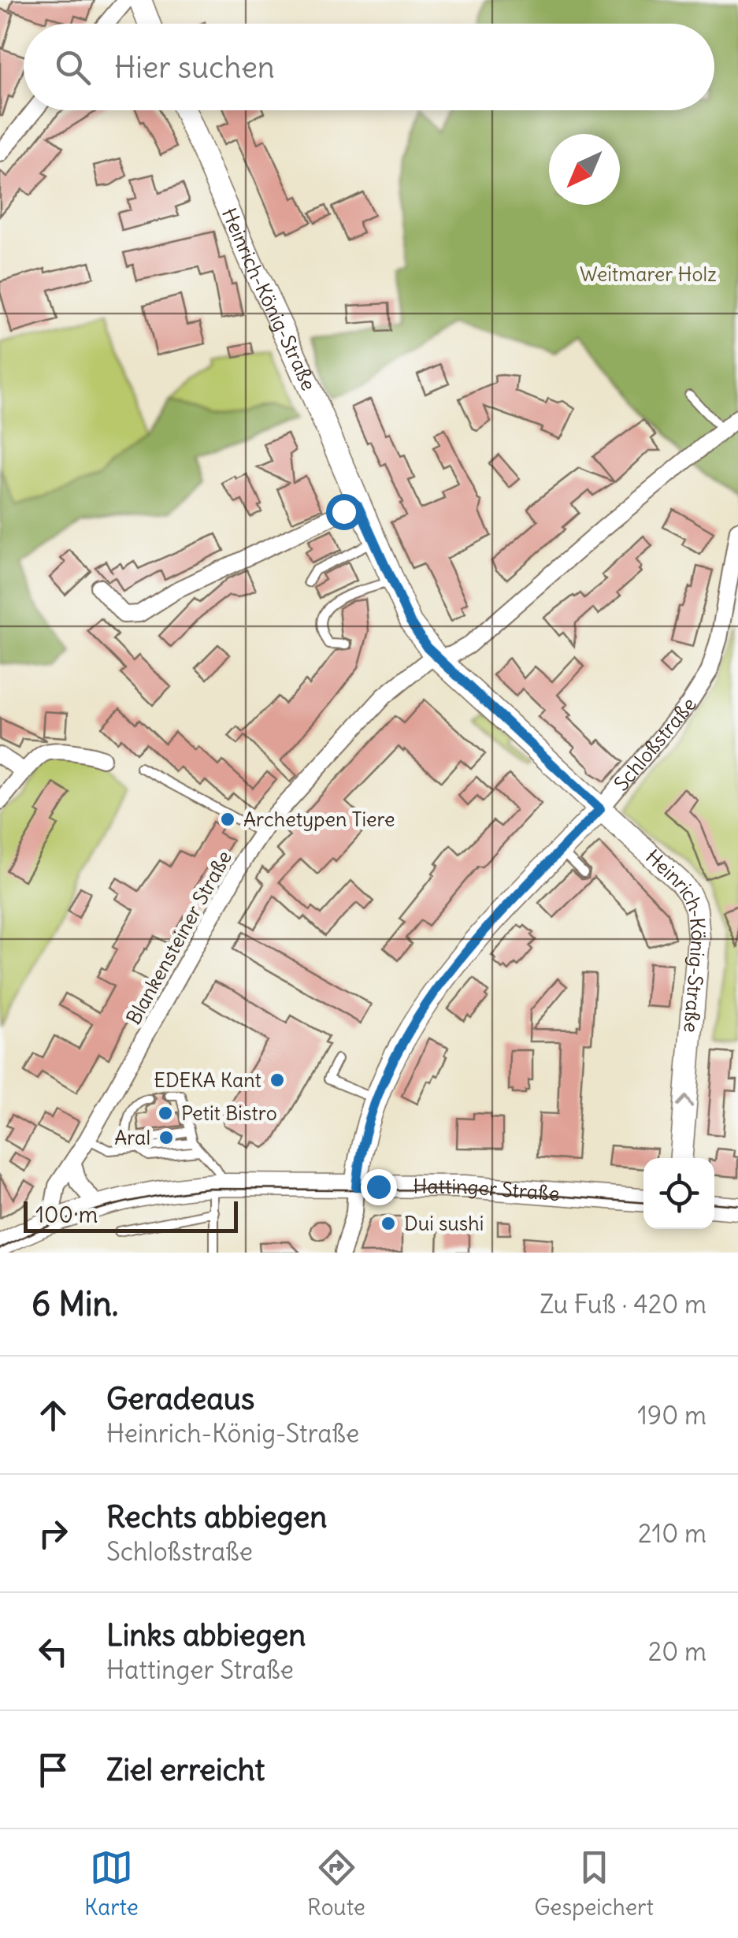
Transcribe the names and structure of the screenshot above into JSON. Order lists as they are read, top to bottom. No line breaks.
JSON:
{"streets":{"main road":["Heinrich-König-Straße","Schloßstraße","Hattinger Straße"],"street":["Blankensteiner Straße"]},"crossings":[["Heinrich-König-Straße","Schloßstraße"],["Heinrich-König-Straße","Blankensteiner Straße"],["Schloßstraße","Hattinger Straße"],["Blankensteiner Straße","Hattinger Straße"]],"parks":["Weitmarer Holz"],"places":["Archetypen Tiere","EDEKA Kant","Petit Bistro","Aral","Dui sushi"],"scale_bar":"100 m","north":"bottom left","page":{"search":"Hier suchen","scale":"100 m","heading":["6 Min.","Zu Fuß · 420 m"],"list":[["Geradeaus","Heinrich-König-Straße","190 m"],["Rechts abbiegen","Schloßstraße","210 m"],["Links abbiegen","Hattinger Straße","20 m"],"Ziel erreicht"],"nav":["Karte","Route","Gespeichert"]}}
